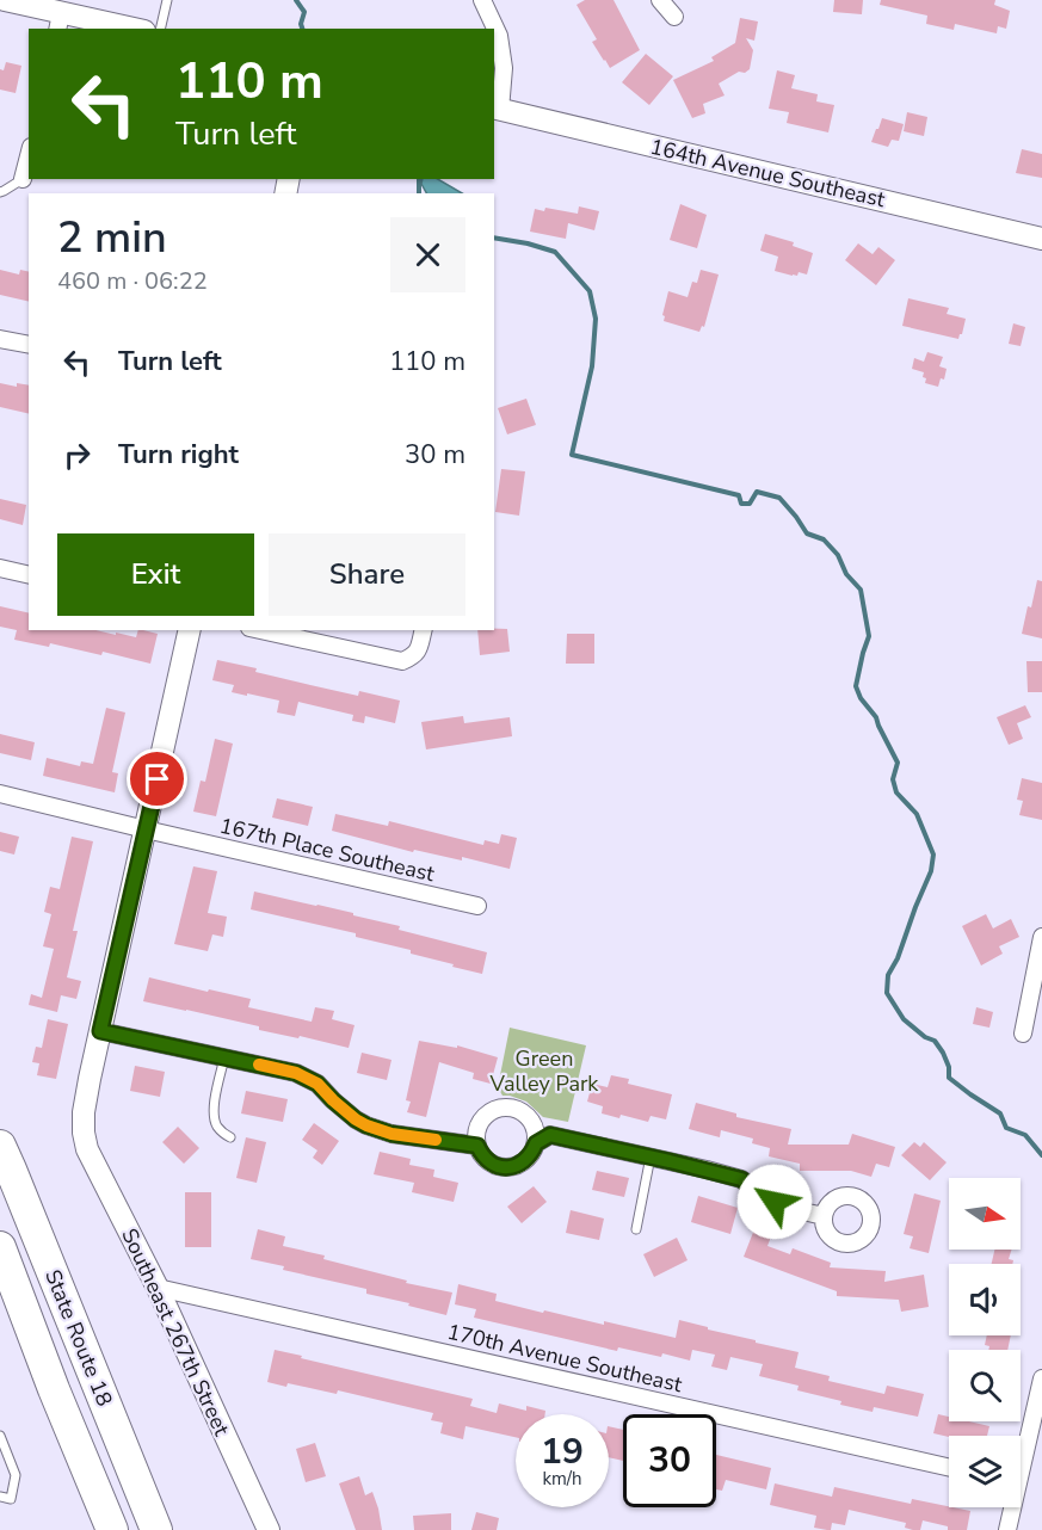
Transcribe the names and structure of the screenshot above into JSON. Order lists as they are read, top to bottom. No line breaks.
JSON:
{"streets":{"highway":["State Route 18"],"street":["164th Avenue Southeast","167th Place Southeast","Southeast 267th Street","170th Avenue Southeast"]},"crossings":[["Southeast 267th Street","170th Avenue Southeast"]],"parks":["Green Valley Park"],"north":"right","page":{"turn":["110 m","Turn left"],"heading":["2 min","460 m · 06:22"],"list":[{"name":"Turn left","value":"110 m"},{"name":"Turn right","value":"30 m"}],"buttons":["Exit","Share"],"speed":"19 km/h","limit":"30"}}
